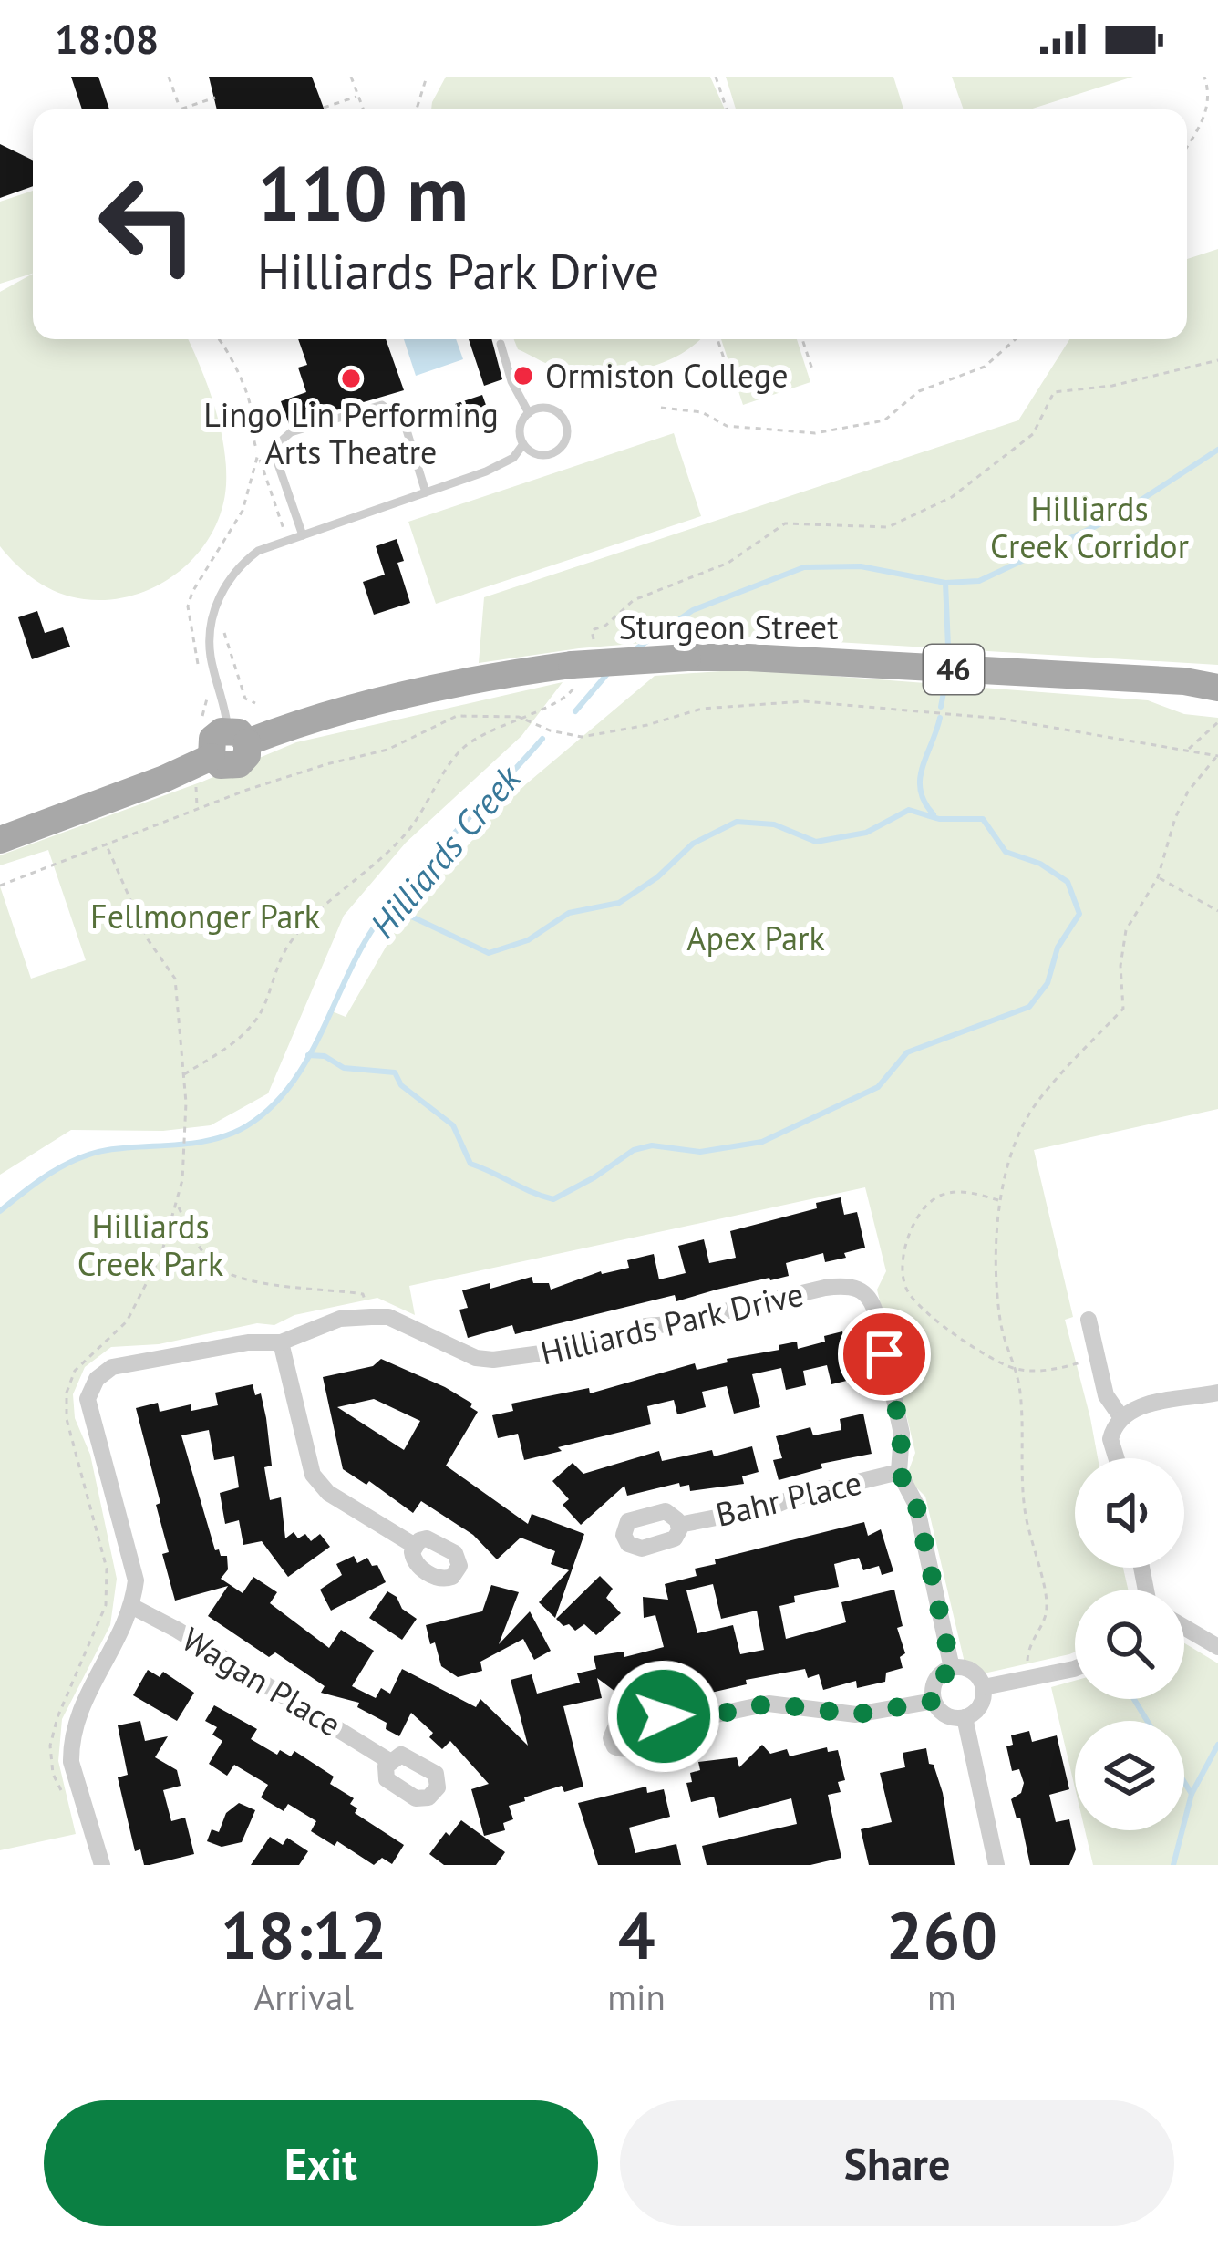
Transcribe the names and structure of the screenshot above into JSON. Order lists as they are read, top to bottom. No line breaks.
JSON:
{"streets":{"main road":["Sturgeon Street","46"],"street":["Hilliards Park Drive","Bahr Place","Wagan Place"]},"crossings":[["Hilliards Park Drive","Bahr Place"],["Hilliards Park Drive","Wagan Place"]],"water":["Hilliards Creek"],"parks":["Hilliards Creek Corridor","Fellmonger Park","Apex Park","Hilliards Creek Park"],"places":["Ormiston College","Lingo Lin Performing Arts Theatre"],"page":{"status":"18:08","turn":["110 m","Hilliards Park Drive"],"eta":["18:12","Arrival","4","min","260","m"],"buttons":["Exit","Share"]}}
